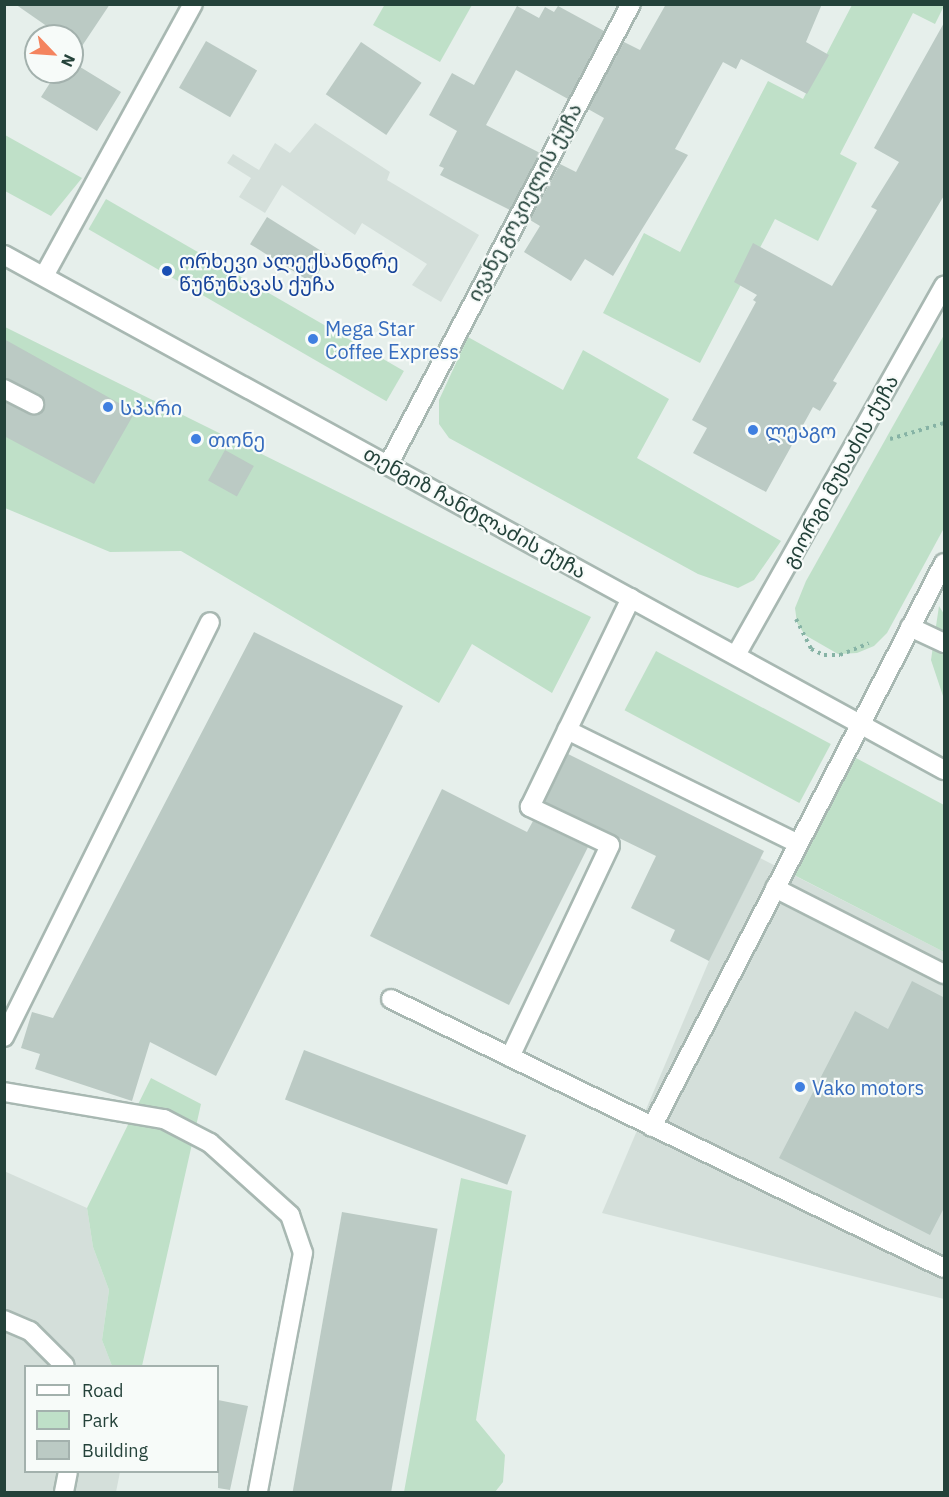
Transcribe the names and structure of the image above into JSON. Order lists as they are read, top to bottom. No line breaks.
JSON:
{"streets":{"street":["ივანე გოკიელის ქუჩა","გიორგი მუხაძის ქუჩა","თენგიზ ჩანტლაძის ქუჩა"]},"crossings":[["ივანე გოკიელის ქუჩა","თენგიზ ჩანტლაძის ქუჩა"],["გიორგი მუხაძის ქუჩა","თენგიზ ჩანტლაძის ქუჩა"]],"places":["ორხევი ალექსანდრე წუწუნავას ქუჩა","Mega Star Coffee Express","სპარი","ლეაგო","თონე","Vako motors"],"legend":["Road","Park","Building"],"north":"bottom right"}
